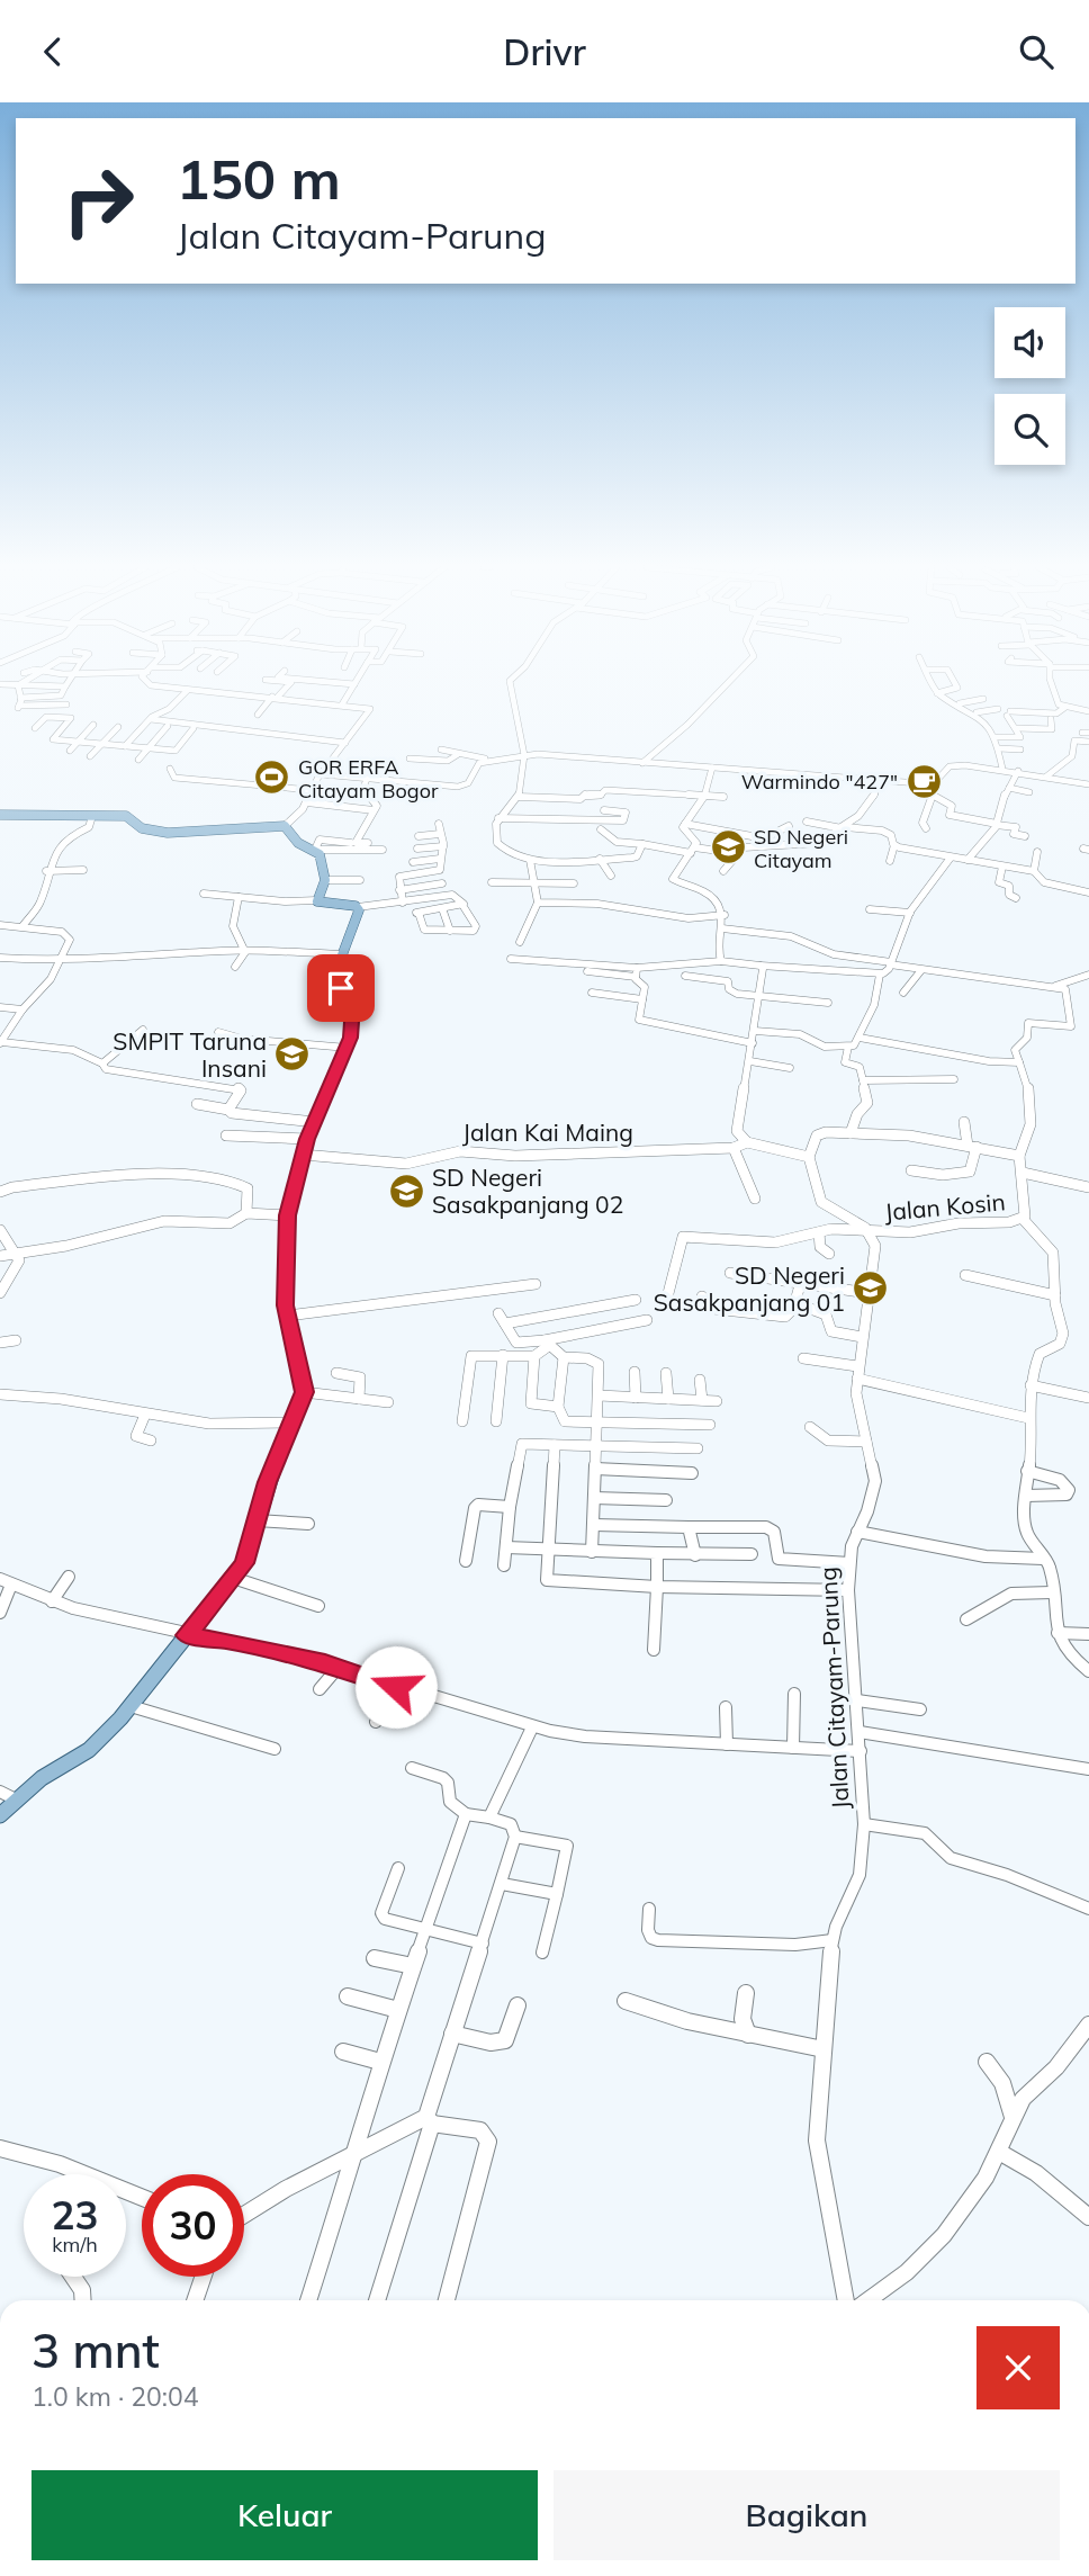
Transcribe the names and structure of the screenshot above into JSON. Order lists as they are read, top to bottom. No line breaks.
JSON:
{"streets":{"street":["Jalan Kai Maing","Jalan Kosin","Jalan Citayam-Parung"]},"crossings":[["Jalan Kosin","Jalan Citayam-Parung"]],"places":{"sports":["GOR ERFA Citayam Bogor"],"cafe":["Warmindo \"427\""],"school or university":["SD Negeri Citayam","SMPIT Taruna Insani","SD Negeri Sasakpanjang 02","SD Negeri Sasakpanjang 01"]},"page":{"header":"Drivr","turn":["150 m","Jalan Citayam-Parung"],"speed":"23 km/h","limit":"30","heading":["3 mnt","1.0 km · 20:04"],"buttons":["Keluar","Bagikan"]}}
